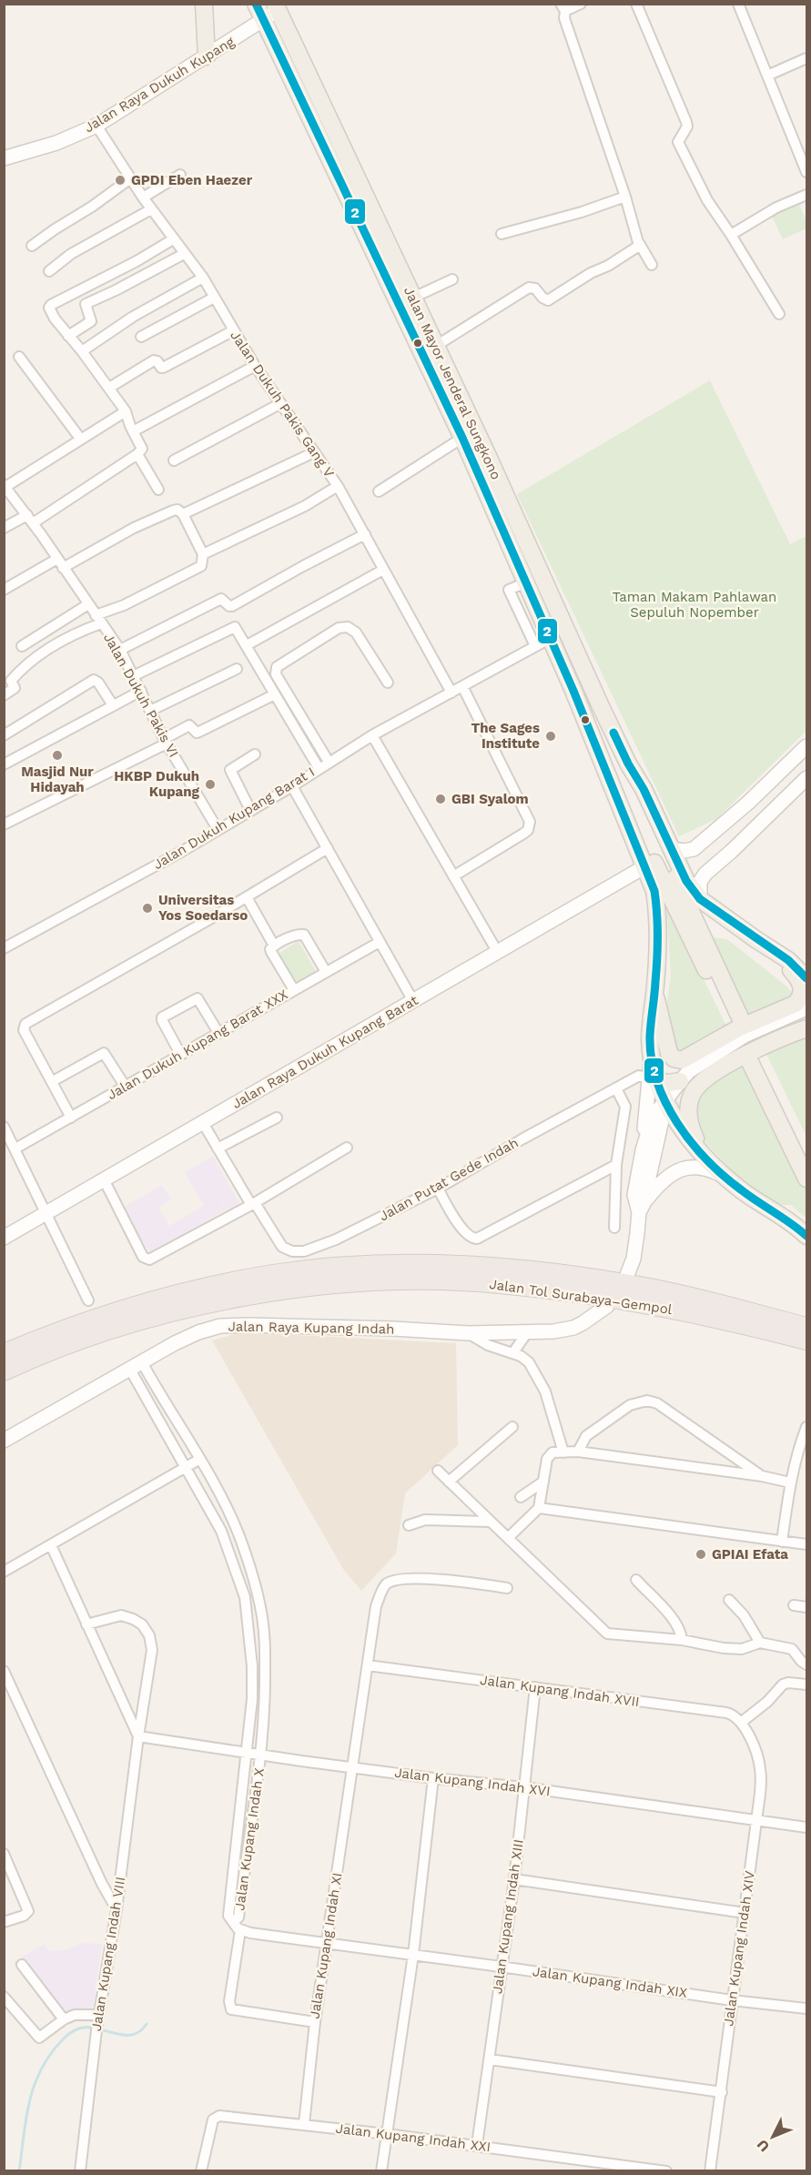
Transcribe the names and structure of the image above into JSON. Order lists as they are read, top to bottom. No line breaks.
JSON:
{"streets":{"highway":["Jalan Tol Surabaya–Gempol"],"main road":["Jalan Mayor Jenderal Sungkono"],"street":["Jalan Raya Dukuh Kupang","Jalan Dukuh Pakis Gang V","Jalan Dukuh Pakis VI","Jalan Dukuh Kupang Barat I","Jalan Dukuh Kupang Barat XXX","Jalan Raya Dukuh Kupang Barat","Jalan Putat Gede Indah","Jalan Raya Kupang Indah","Jalan Kupang Indah XVII","Jalan Kupang Indah XVI","Jalan Kupang Indah X","Jalan Kupang Indah XIII","Jalan Kupang Indah XI","Jalan Kupang Indah XIV","Jalan Kupang Indah VIII","Jalan Kupang Indah XIX","Jalan Kupang Indah XXI"]},"crossings":[["Jalan Raya Dukuh Kupang","Jalan Mayor Jenderal Sungkono"],["Jalan Raya Dukuh Kupang","Jalan Dukuh Pakis Gang V"],["Jalan Mayor Jenderal Sungkono","Jalan Dukuh Kupang Barat I"],["Jalan Dukuh Pakis Gang V","Jalan Dukuh Kupang Barat I"],["Jalan Dukuh Pakis VI","Jalan Dukuh Kupang Barat I"],["Jalan Raya Dukuh Kupang Barat","Jalan Putat Gede Indah"],["Jalan Raya Kupang Indah","Jalan Kupang Indah X"],["Jalan Kupang Indah XVII","Jalan Kupang Indah XIII"],["Jalan Kupang Indah XVII","Jalan Kupang Indah XI"],["Jalan Kupang Indah XVII","Jalan Kupang Indah XIV"],["Jalan Kupang Indah XVI","Jalan Kupang Indah X"],["Jalan Kupang Indah XVI","Jalan Kupang Indah XIII"],["Jalan Kupang Indah XVI","Jalan Kupang Indah XI"],["Jalan Kupang Indah XVI","Jalan Kupang Indah XIV"],["Jalan Kupang Indah XVI","Jalan Kupang Indah VIII"],["Jalan Kupang Indah XIII","Jalan Kupang Indah XIX"],["Jalan Kupang Indah XIII","Jalan Kupang Indah XXI"],["Jalan Kupang Indah XI","Jalan Kupang Indah XIX"],["Jalan Kupang Indah XI","Jalan Kupang Indah XXI"],["Jalan Kupang Indah XIV","Jalan Kupang Indah XIX"]],"parks":["Taman Makam Pahlawan Sepuluh Nopember"],"places":["GPDI Eben Haezer","The Sages Institute","Masjid Nur Hidayah","HKBP Dukuh Kupang","GBI Syalom","Universitas Yos Soedarso","GPIAI Efata"],"lines":["transit line 2"],"north":"bottom left"}
